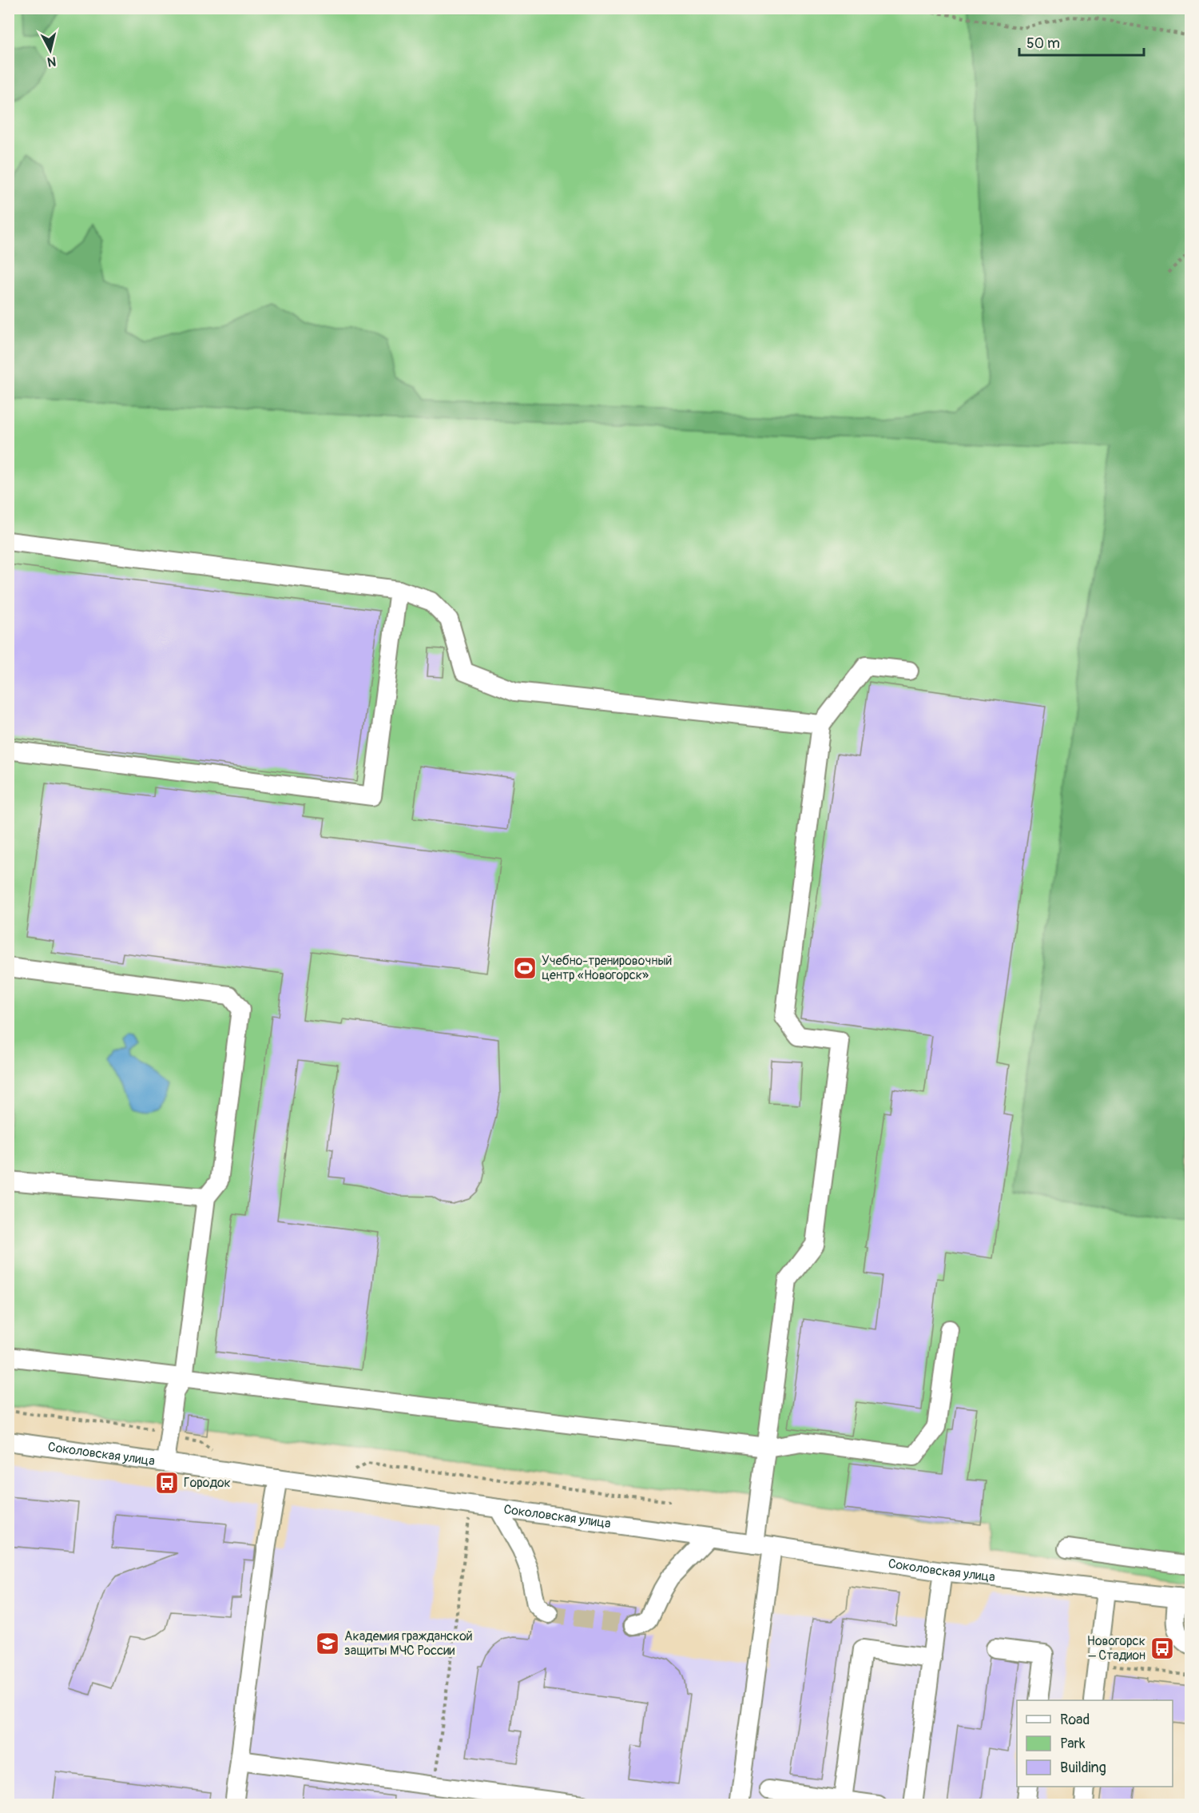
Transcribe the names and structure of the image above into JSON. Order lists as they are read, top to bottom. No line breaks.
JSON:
{"streets":{"street":["Соколовская улица"]},"places":{"sports":["Учебно-тренировочный центр «Новогорск»"],"bus stop":["Городок","Новогорск – Стадион"],"school or university":["Академия гражданской защиты МЧС России"]},"legend":["Road","Park","Building"],"scale_bar":"50 m","north":"bottom"}
